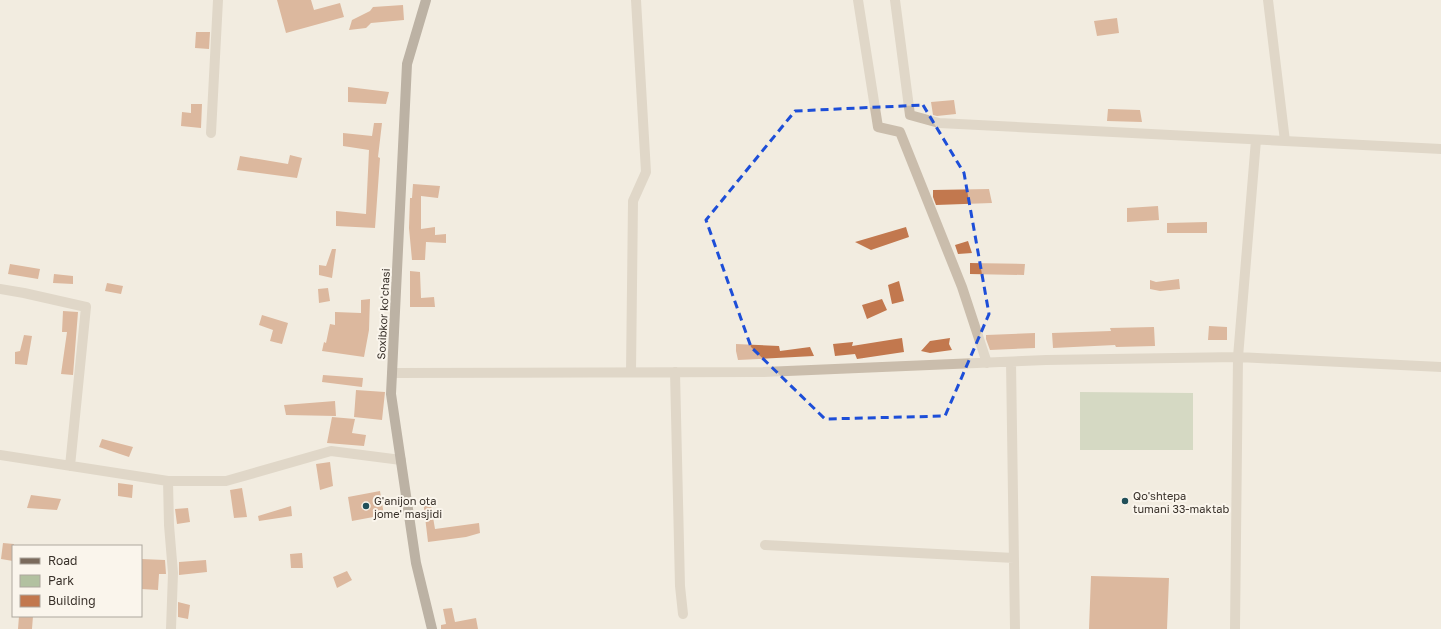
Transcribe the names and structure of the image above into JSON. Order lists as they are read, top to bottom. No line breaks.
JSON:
{"streets":{"main road":["Soxibkor ko'chasi"]},"places":["Qo'shtepa tumani 33-maktab","G'anijon ota jome' masjidi"],"legend":["Road","Park","Building"]}
